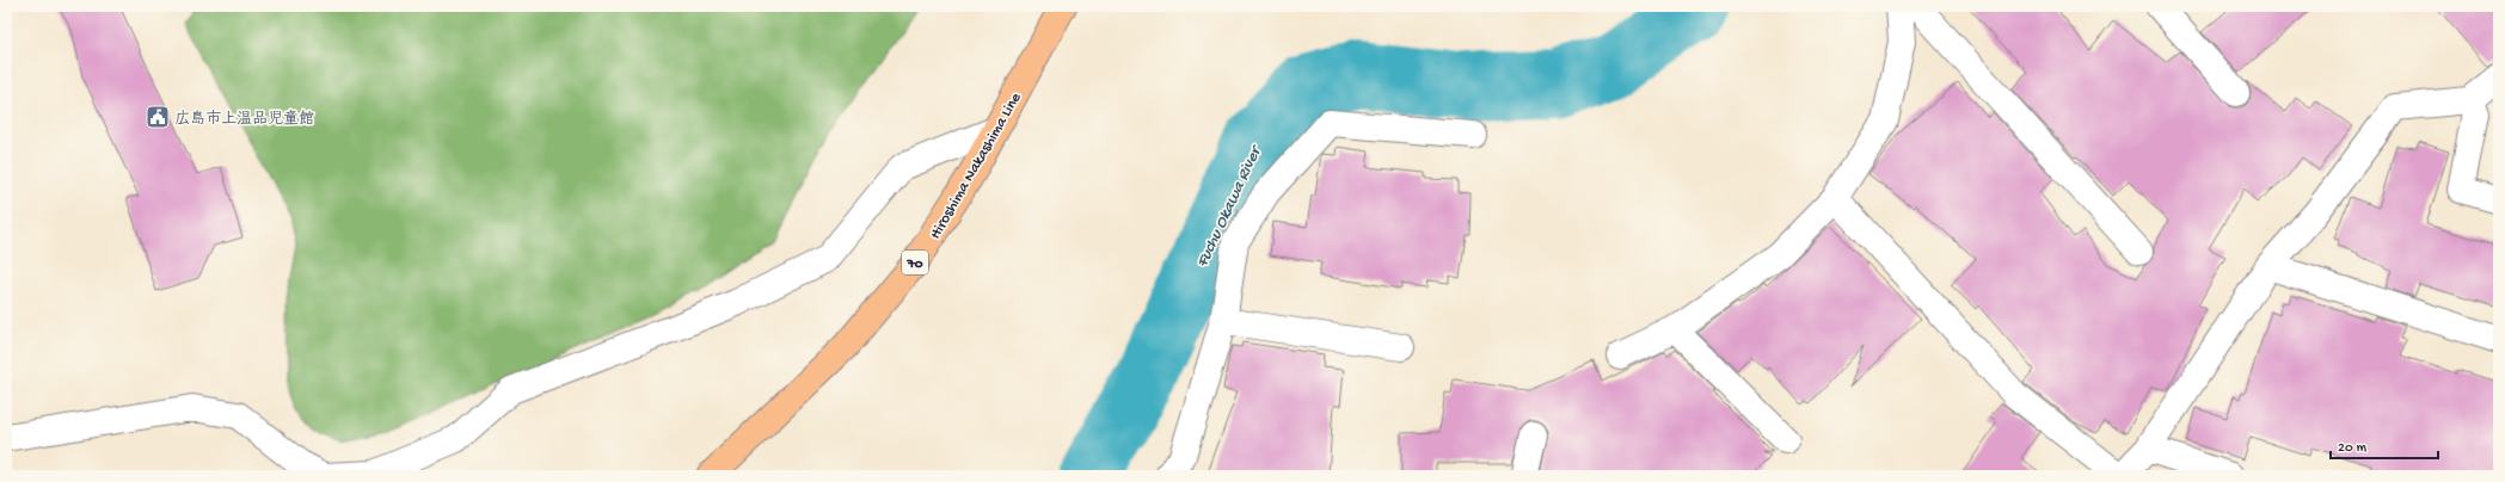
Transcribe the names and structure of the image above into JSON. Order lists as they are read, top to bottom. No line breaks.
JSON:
{"streets":{"main road":["Hiroshima Nakashima Line","70"]},"water":["Fuchu Okawa River"],"places":{"public building":["広島市上温品児童館"]},"scale_bar":"20 m"}
